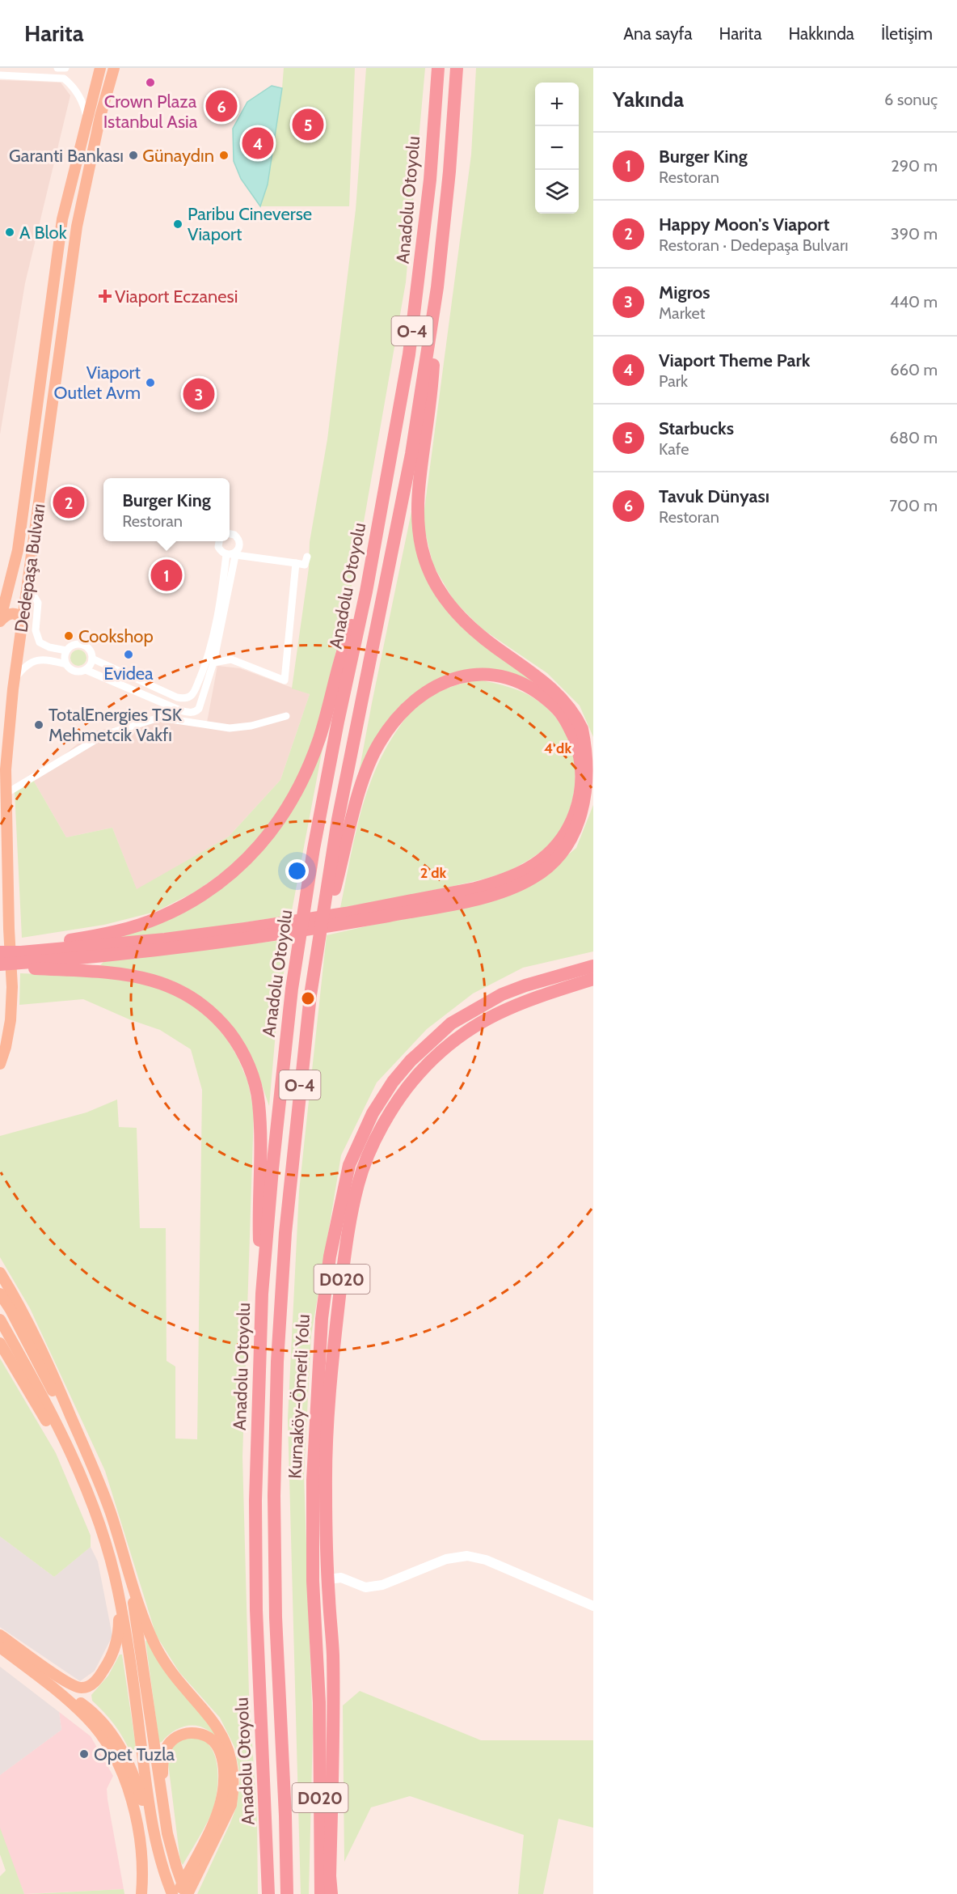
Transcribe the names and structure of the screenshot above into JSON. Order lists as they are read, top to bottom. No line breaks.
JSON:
{"streets":{"highway":["Anadolu Otoyolu","O-4","D020","Kurnaköy-Ömerli Yolu"],"main road":["Dedepaşa Bulvarı"]},"crossings":[["D020","Kurnaköy-Ömerli Yolu"]],"places":{"other":["Crown Plaza Istanbul Asia","Garanti Bankası","Günaydın","Paribu Cineverse Viaport","A Blok","Viaport Outlet Avm","Cookshop","Evidea","TotalEnergies TSK Mehmetcik Vakfı","Opet Tuzla"],"health":["Viaport Eczanesi"]},"page":{"header":"Harita","nav":["Ana sayfa","Harita","Hakkında","İletişim"],"heading":["Yakında","6 sonuç"],"map_buttons":["+","−"],"pins":["6","5","4","3","2","1"],"list":[{"mark":"1","name":"Burger King","note":"Restoran","value":"290 m"},{"mark":"2","name":"Happy Moon's Viaport","note":"Restoran · Dedepaşa Bulvarı","value":"390 m"},{"mark":"3","name":"Migros","note":"Market","value":"440 m"},{"mark":"4","name":"Viaport Theme Park","note":"Park","value":"660 m"},{"mark":"5","name":"Starbucks","note":"Kafe","value":"680 m"},{"mark":"6","name":"Tavuk Dünyası","note":"Restoran","value":"700 m"}],"popup":["Burger King","Restoran"]},"rings":["4 dk","2 dk"]}
